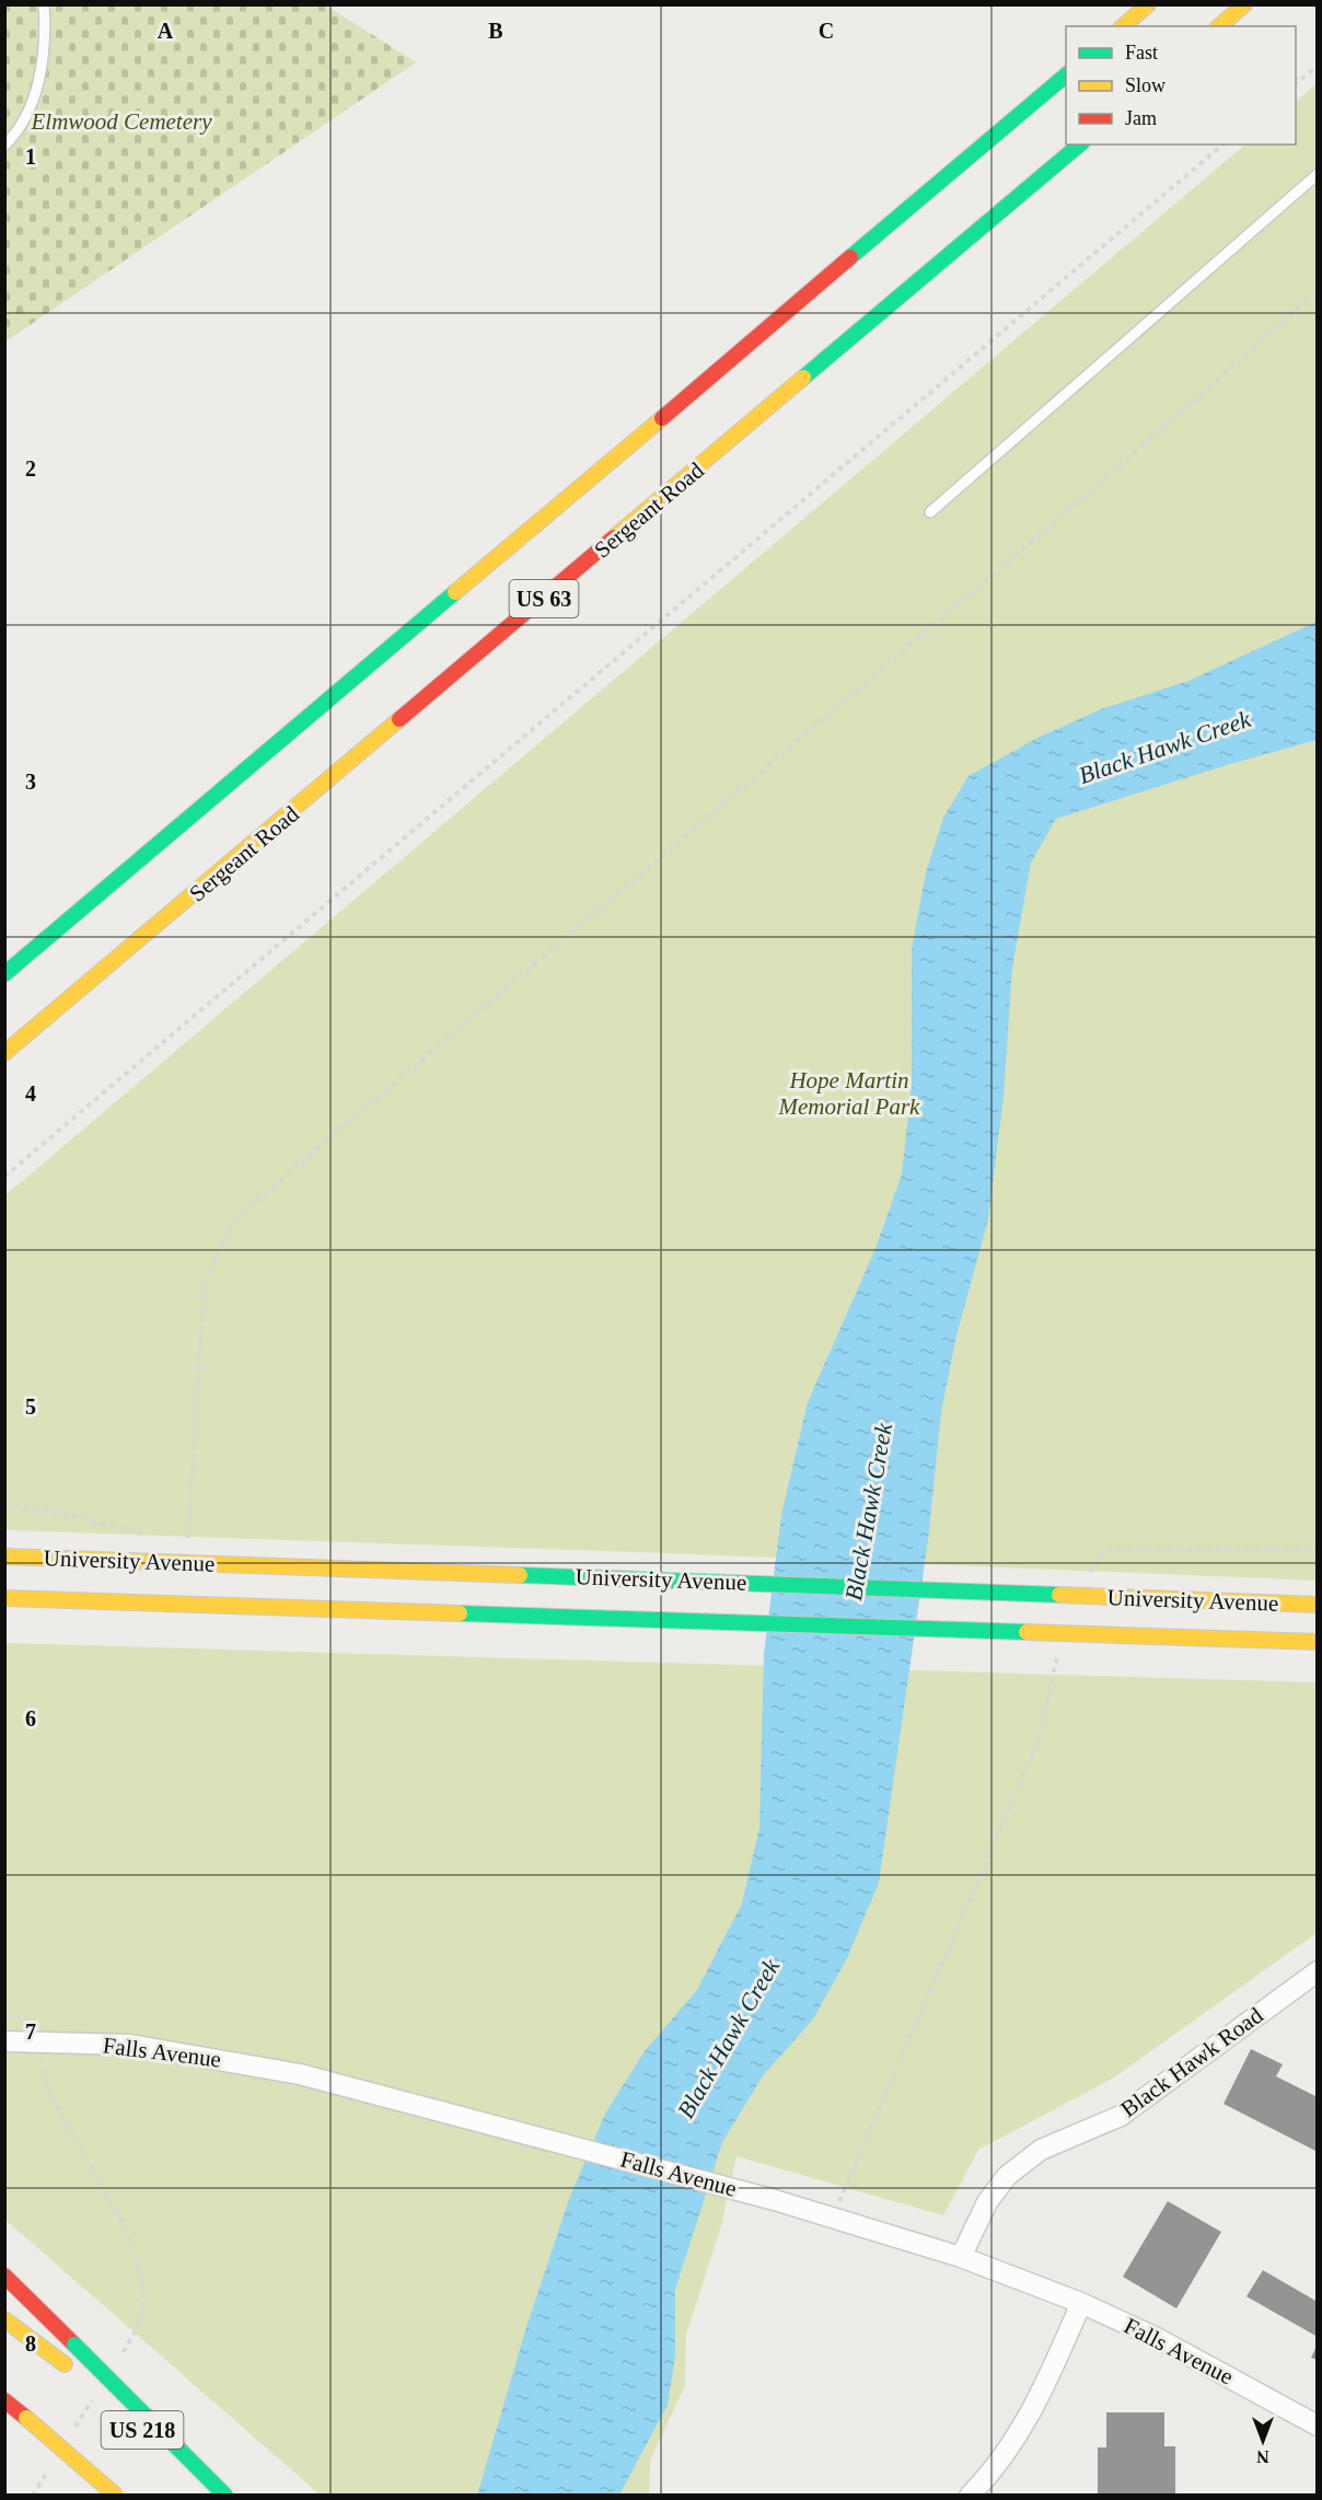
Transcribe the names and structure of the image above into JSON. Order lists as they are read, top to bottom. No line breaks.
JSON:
{"streets":{"main road":["Sergeant Road","US 63","University Avenue","US 218"],"street":["Falls Avenue","Black Hawk Road"]},"crossings":[["Falls Avenue","Black Hawk Road"]],"water":["Black Hawk Creek"],"parks":["Elmwood Cemetery","Hope Martin Memorial Park"],"legend":["Fast","Slow","Jam"],"north":"bottom","grid":{"columns":["A","B","C"],"rows":["1","2","3","4","5","6","7","8"]}}
